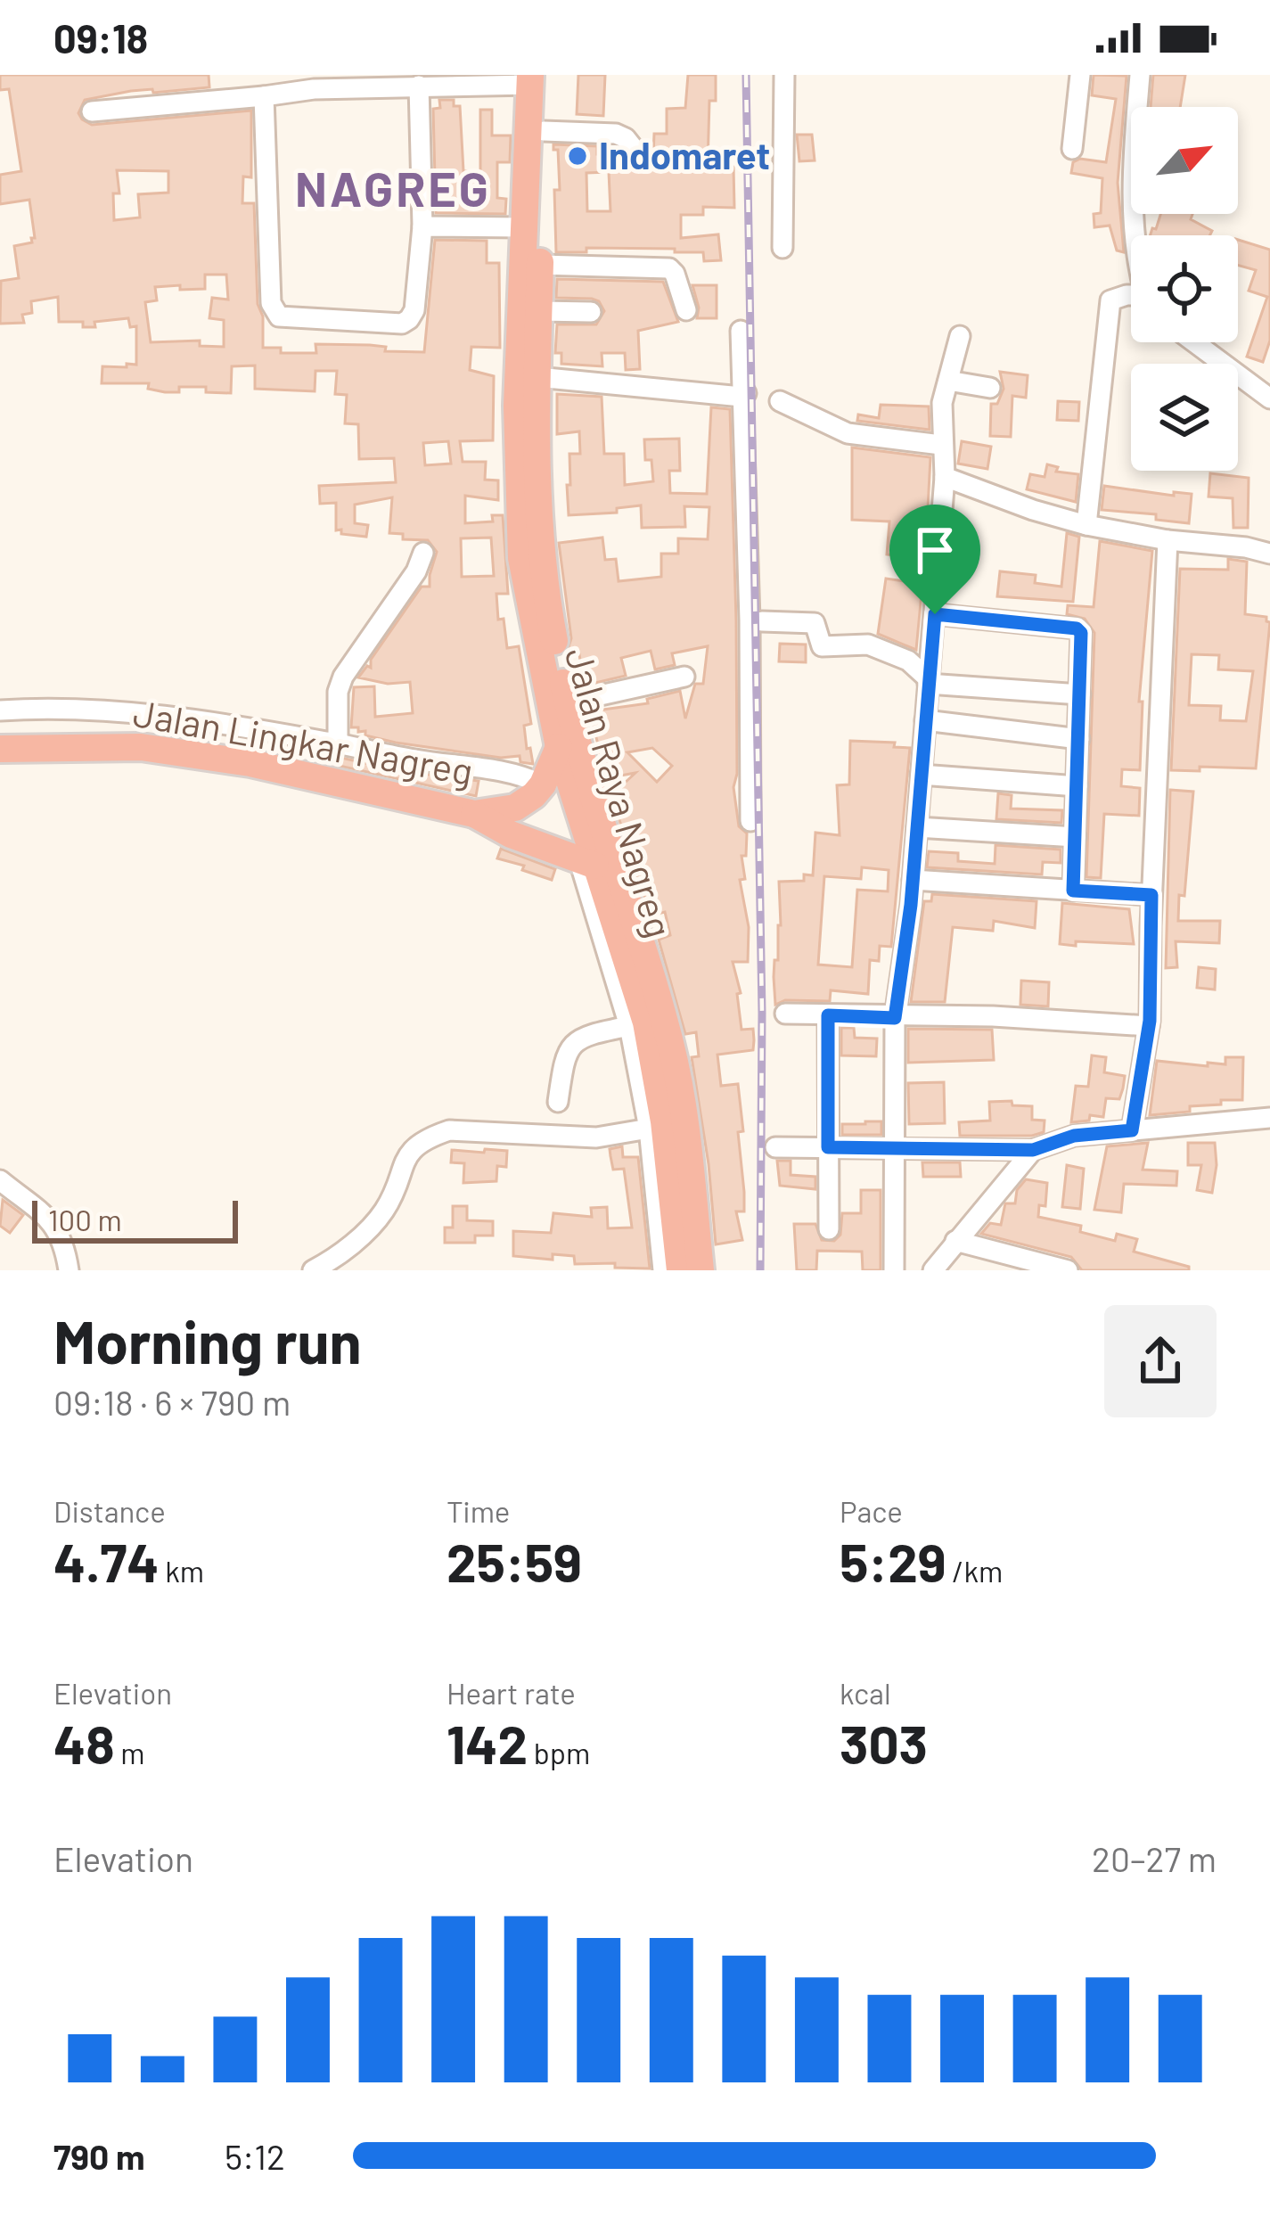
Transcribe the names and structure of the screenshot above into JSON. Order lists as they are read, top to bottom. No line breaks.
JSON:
{"streets":{"highway":["Jalan Lingkar Nagreg","Jalan Raya Nagreg"]},"districts":["NAGREG"],"places":["Indomaret"],"scale_bar":"100 m","north":"top right","page":{"status":"09:18","scale":"100 m","heading":["Morning run","09:18 · 6 × 790 m"],"stats":[["Distance","4.74 km"],["Time","25:59"],["Pace","5:29 /km"],["Elevation","48 m"],["Heart rate","142 bpm"],["kcal","303"]],"chart":["Elevation","20–27 m"],"list":[{"name":"790 m","note":"5:12"}]}}
